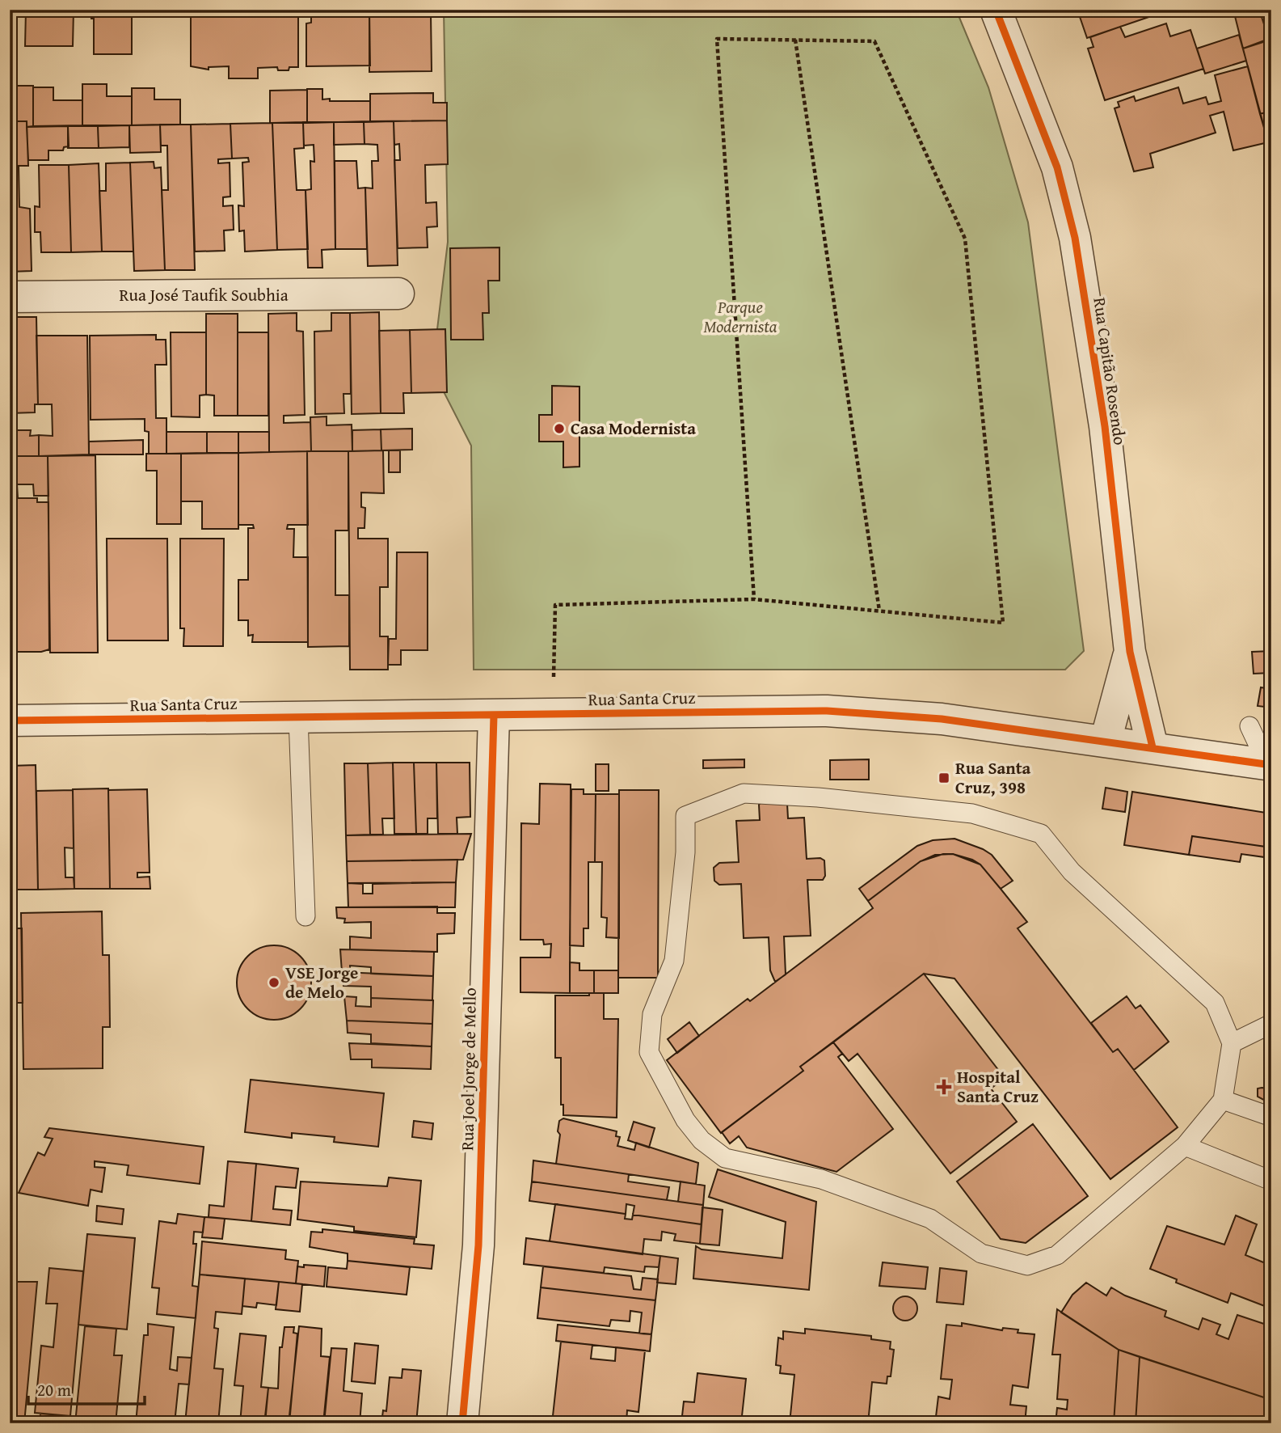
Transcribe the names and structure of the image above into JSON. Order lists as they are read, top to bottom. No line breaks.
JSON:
{"streets":{"street":["Rua José Taufik Soubhia","Rua Capitão Rosendo","Rua Santa Cruz","Rua Joel Jorge de Mello"]},"crossings":[["Rua Capitão Rosendo","Rua Santa Cruz"],["Rua Santa Cruz","Rua Joel Jorge de Mello"]],"parks":["Parque Modernista"],"places":{"other":["Casa Modernista","VSE Jorge de Melo"],"transit":["Rua Santa Cruz, 398"],"health":["Hospital Santa Cruz"]},"scale_bar":"20 m"}
